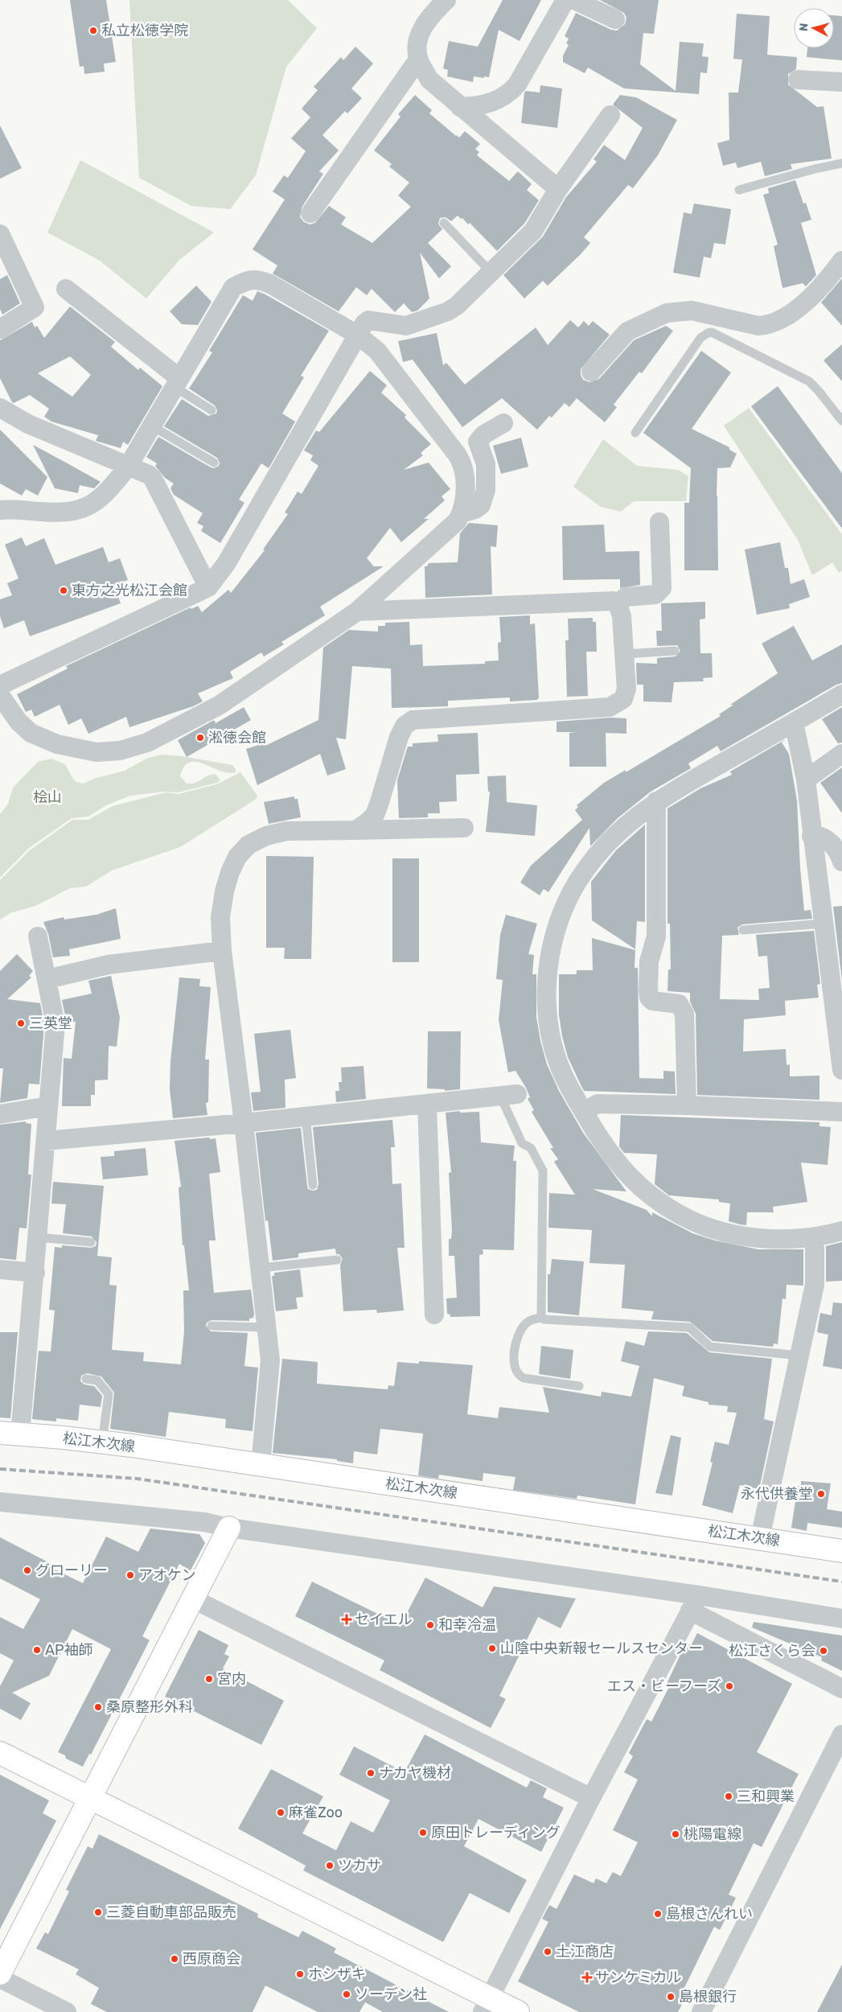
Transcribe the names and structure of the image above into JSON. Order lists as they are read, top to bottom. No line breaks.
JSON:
{"streets":{"street":["松江木次線"]},"parks":["桧山"],"places":{"other":["私立松徳学院","東方之光松江会館","淞徳会館","三英堂","永代供養堂","グローリー","アオケン","和幸冷温","山陰中央新報セールスセンター","AP袖師","松江さくら会","宮内","エス・ビーフーズ","桑原整形外科","ナカヤ機材","三和興業","麻雀Zoo","原田トレーディング","桃陽電線","ツカサ","三菱自動車部品販売","島根さんれい","土江商店","西原商会","ホシザキ","ソーデン社","島根銀行"],"health":["セイエル","サンケミカル"]},"north":"left"}
